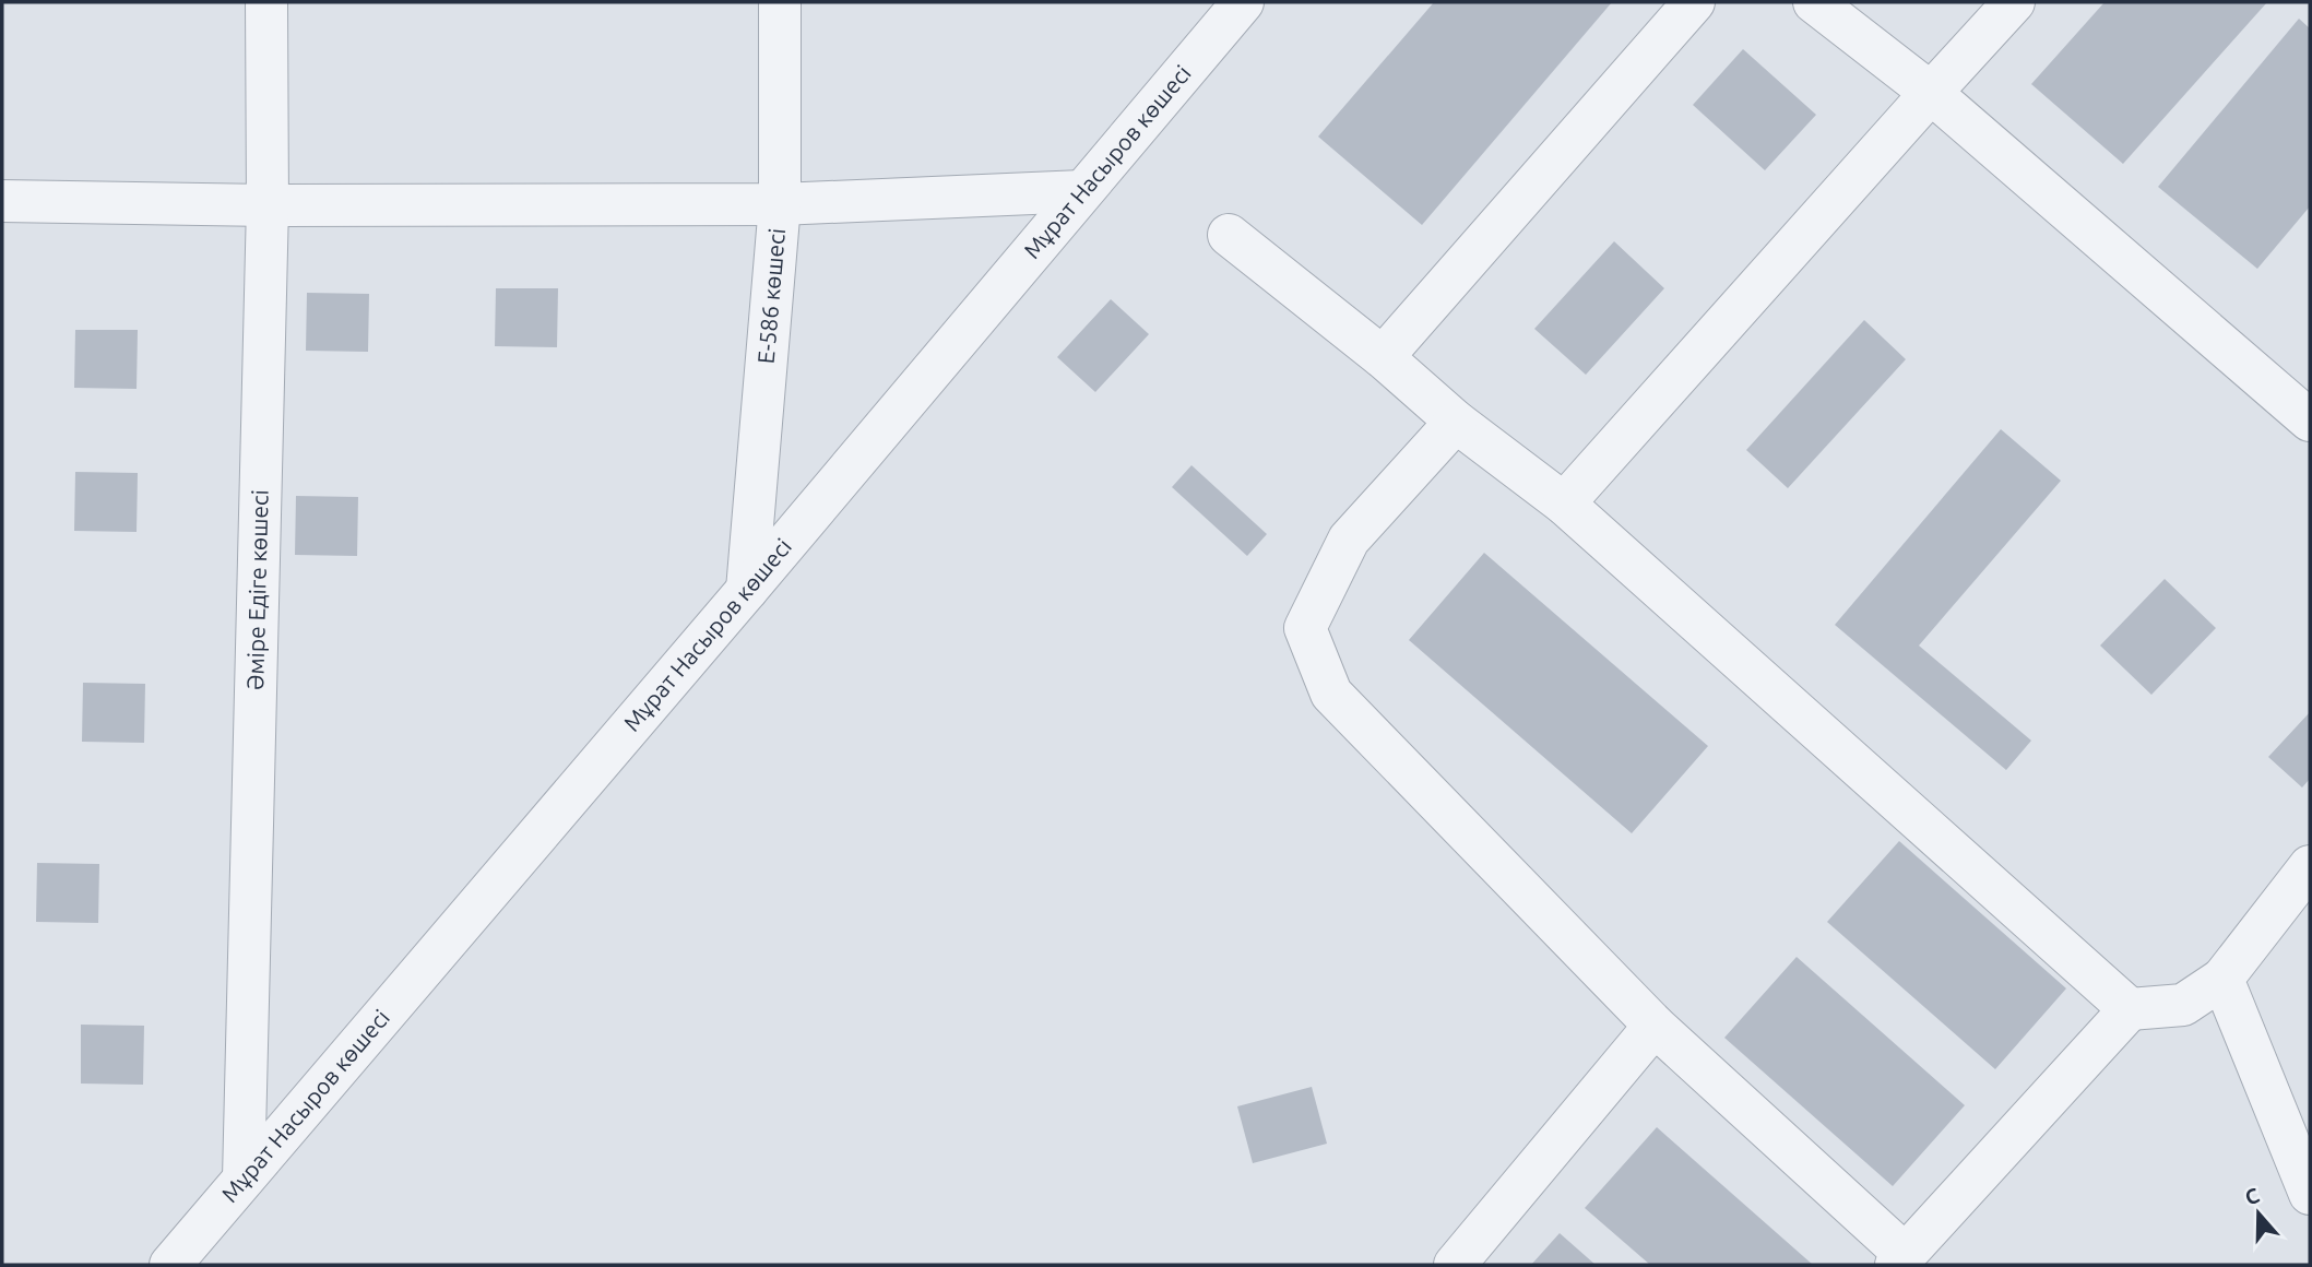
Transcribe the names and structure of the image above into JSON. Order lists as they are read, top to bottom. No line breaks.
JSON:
{"streets":{"street":["Мұрат Насыров көшесі","Е-586 көшесі","Әміре Едіге көшесі"]},"crossings":[["Мұрат Насыров көшесі","Е-586 көшесі"],["Мұрат Насыров көшесі","Әміре Едіге көшесі"]],"north":"top"}
